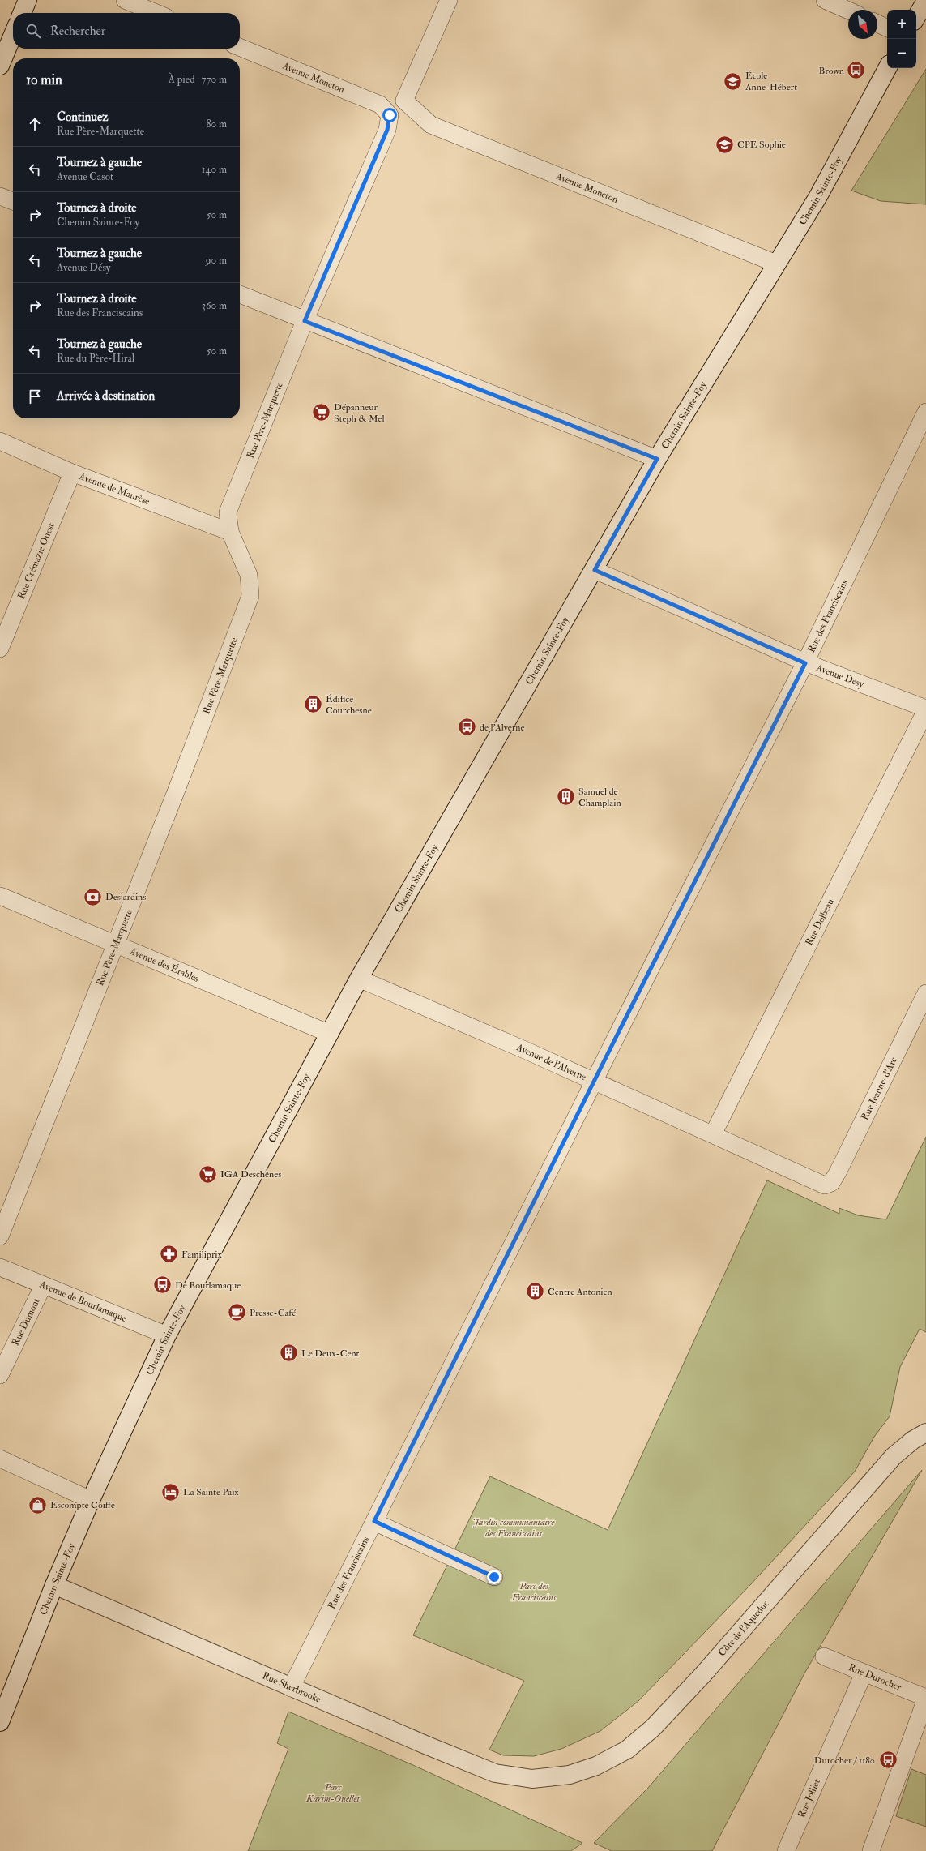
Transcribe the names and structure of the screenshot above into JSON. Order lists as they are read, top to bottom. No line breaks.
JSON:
{"streets":{"main road":["Chemin Sainte-Foy","Côte de l'Aqueduc","Rue Sherbrooke"],"street":["Avenue Moncton","Rue Père-Marquette","Avenue de Manrèse","Rue Crémazie Ouest","Rue des Franciscains","Avenue Désy","Rue Dolbeau","Avenue des Érables","Avenue de l'Alverne","Rue Jeanne-d'Arc","Avenue de Bourlamaque","Rue Dumont","Rue Durocher","Rue Jolliet"]},"crossings":[["Avenue Moncton","Chemin Sainte-Foy"],["Avenue Moncton","Rue Père-Marquette"],["Chemin Sainte-Foy","Avenue Désy"],["Chemin Sainte-Foy","Avenue des Érables"],["Chemin Sainte-Foy","Avenue de l'Alverne"],["Chemin Sainte-Foy","Avenue de Bourlamaque"],["Chemin Sainte-Foy","Rue Sherbrooke"],["Rue Père-Marquette","Avenue de Manrèse"],["Rue Père-Marquette","Avenue des Érables"],["Avenue de Manrèse","Rue Crémazie Ouest"],["Rue des Franciscains","Avenue Désy"],["Rue des Franciscains","Avenue de l'Alverne"],["Rue des Franciscains","Rue Sherbrooke"],["Avenue Désy","Rue Dolbeau"],["Rue Dolbeau","Avenue de l'Alverne"],["Avenue de l'Alverne","Rue Jeanne-d'Arc"],["Avenue de Bourlamaque","Rue Dumont"],["Côte de l'Aqueduc","Rue Sherbrooke"],["Rue Durocher","Rue Jolliet"]],"parks":["Jardin communautaire des Franciscains","Parc des Franciscains","Parc Karim-Ouellet"],"places":{"bus stop":["Brown","de l'Alverne","De Bourlamaque","Durocher / 1180"],"school or university":["École Anne-Hébert","CPE Sophie"],"supermarket":["Dépanneur Steph & Mel","IGA Deschênes"],"building":["Édifice Courchesne","Samuel de Champlain","Centre Antonien","Le Deux-Cent"],"bank":["Desjardins"],"pharmacy":["Familiprix"],"cafe":["Presse-Café"],"hotel":["La Sainte Paix"],"shop":["Escompte Coiffe"]},"north":"bottom right","page":{"map_buttons":["+","−"],"search":"Rechercher","heading":["10 min","À pied · 770 m"],"list":[["Continuez","Rue Père-Marquette","80 m"],["Tournez à gauche","Avenue Casot","140 m"],["Tournez à droite","Chemin Sainte-Foy","50 m"],["Tournez à gauche","Avenue Désy","90 m"],["Tournez à droite","Rue des Franciscains","360 m"],["Tournez à gauche","Rue du Père-Hiral","50 m"],"Arrivée à destination"]}}
